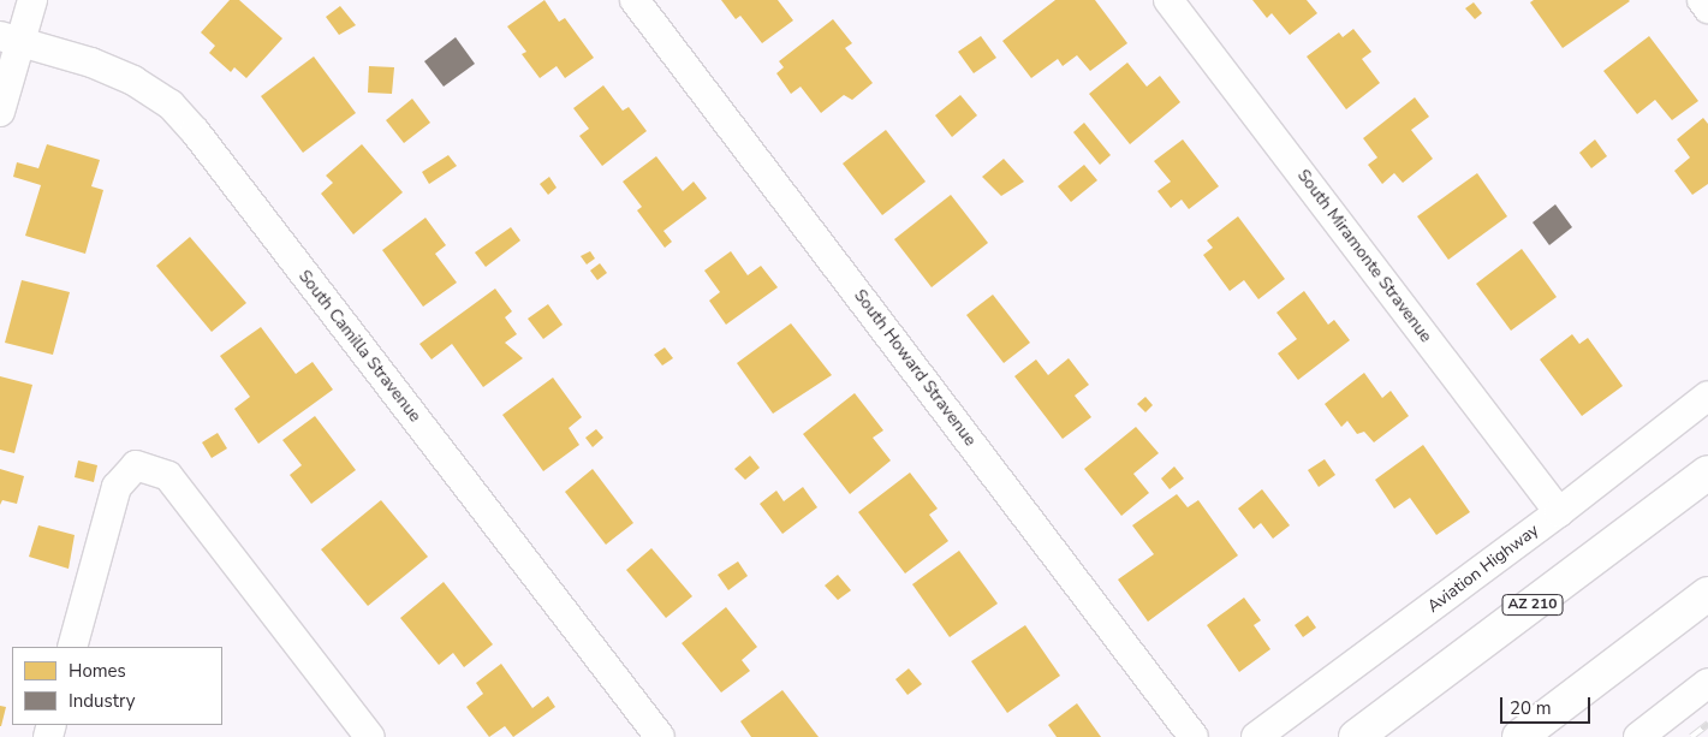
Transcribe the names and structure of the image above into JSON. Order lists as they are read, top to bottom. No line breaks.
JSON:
{"streets":{"main road":["AZ 210"],"street":["South Miramonte Stravenue","South Camilla Stravenue","South Howard Stravenue","Aviation Highway"]},"crossings":[["South Miramonte Stravenue","Aviation Highway"]],"legend":["Homes","Industry"],"scale_bar":"20 m"}
